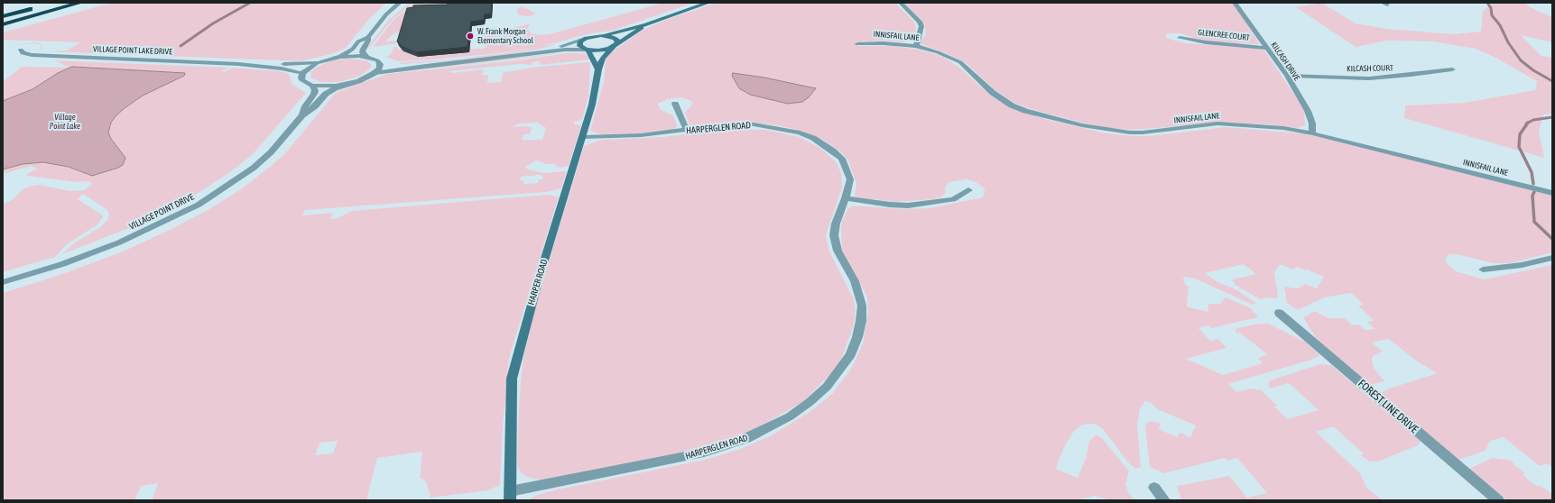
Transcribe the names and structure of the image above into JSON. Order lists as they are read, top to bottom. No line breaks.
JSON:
{"streets":{"main road":["HARPER ROAD"],"street":["GLENCREE COURT","INNISFAIL LANE","VILLAGE POINT LAKE DRIVE","KILCASH DRIVE","KILCASH COURT","HARPERGLEN ROAD","VILLAGE POINT DRIVE","FOREST LINE DRIVE"]},"crossings":[["GLENCREE COURT","KILCASH DRIVE"],["INNISFAIL LANE","KILCASH DRIVE"],["KILCASH DRIVE","KILCASH COURT"],["HARPERGLEN ROAD","HARPER ROAD"]],"water":["Village Point Lake"],"places":["W. Frank Morgan Elementary School"]}
